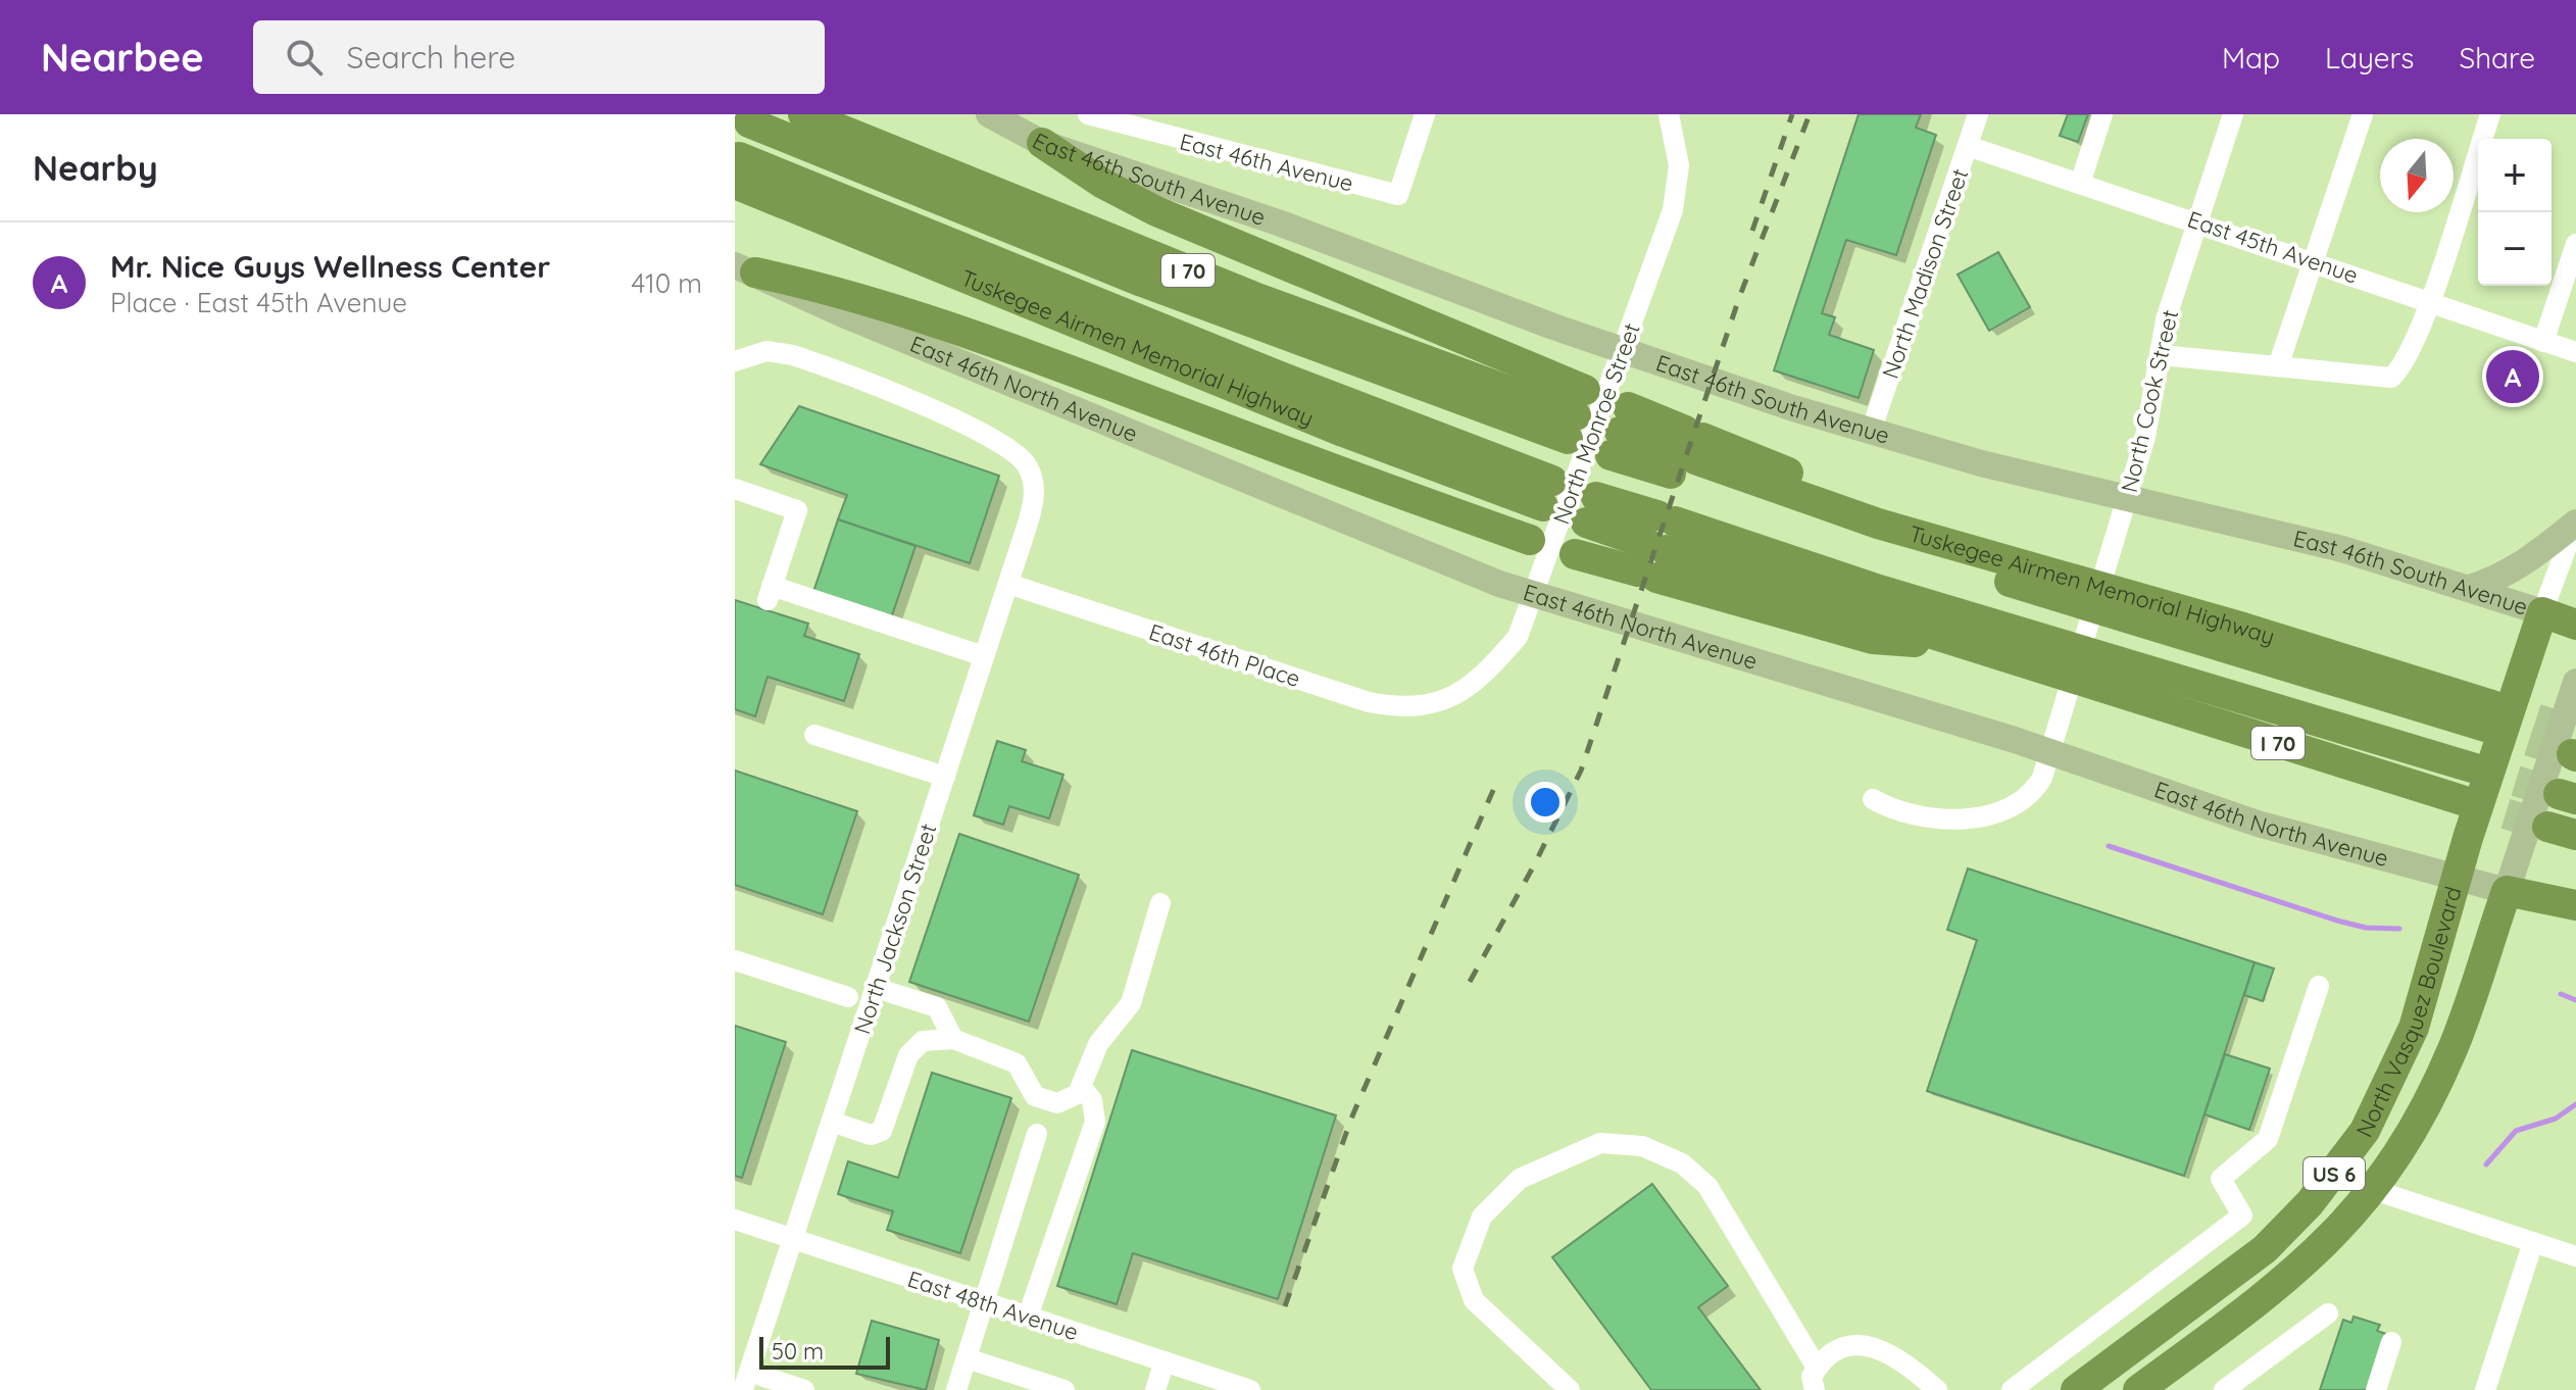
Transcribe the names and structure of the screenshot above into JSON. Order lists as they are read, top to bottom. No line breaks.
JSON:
{"streets":{"highway":["East 46th South Avenue","I 70","Tuskegee Airmen Memorial Highway","East 46th North Avenue","North Vasquez Boulevard","US 6"],"street":["East 46th Avenue","East 45th Avenue","North Madison Street","North Cook Street","North Monroe Street","East 46th Place","North Jackson Street","East 48th Avenue"]},"crossings":[["East 46th South Avenue","North Madison Street"],["East 46th South Avenue","North Cook Street"],["East 46th South Avenue","North Monroe Street"],["East 46th South Avenue","North Vasquez Boulevard"],["East 45th Avenue","North Madison Street"],["East 45th Avenue","North Cook Street"],["Tuskegee Airmen Memorial Highway","North Monroe Street"],["East 46th North Avenue","North Cook Street"],["East 46th North Avenue","North Monroe Street"],["East 46th North Avenue","North Vasquez Boulevard"],["North Monroe Street","East 46th Place"],["East 46th Place","North Jackson Street"],["North Jackson Street","East 48th Avenue"]],"scale_bar":"50 m","north":"bottom","page":{"header":"Nearbee","search":"Search here","nav":["Map","Layers","Share"],"heading":"Nearby","map_buttons":["+","−"],"list":[{"mark":"A","name":"Mr. Nice Guys Wellness Center","note":"Place · East 45th Avenue","value":"410 m"}],"pins":"A","scale":"50 m"}}
